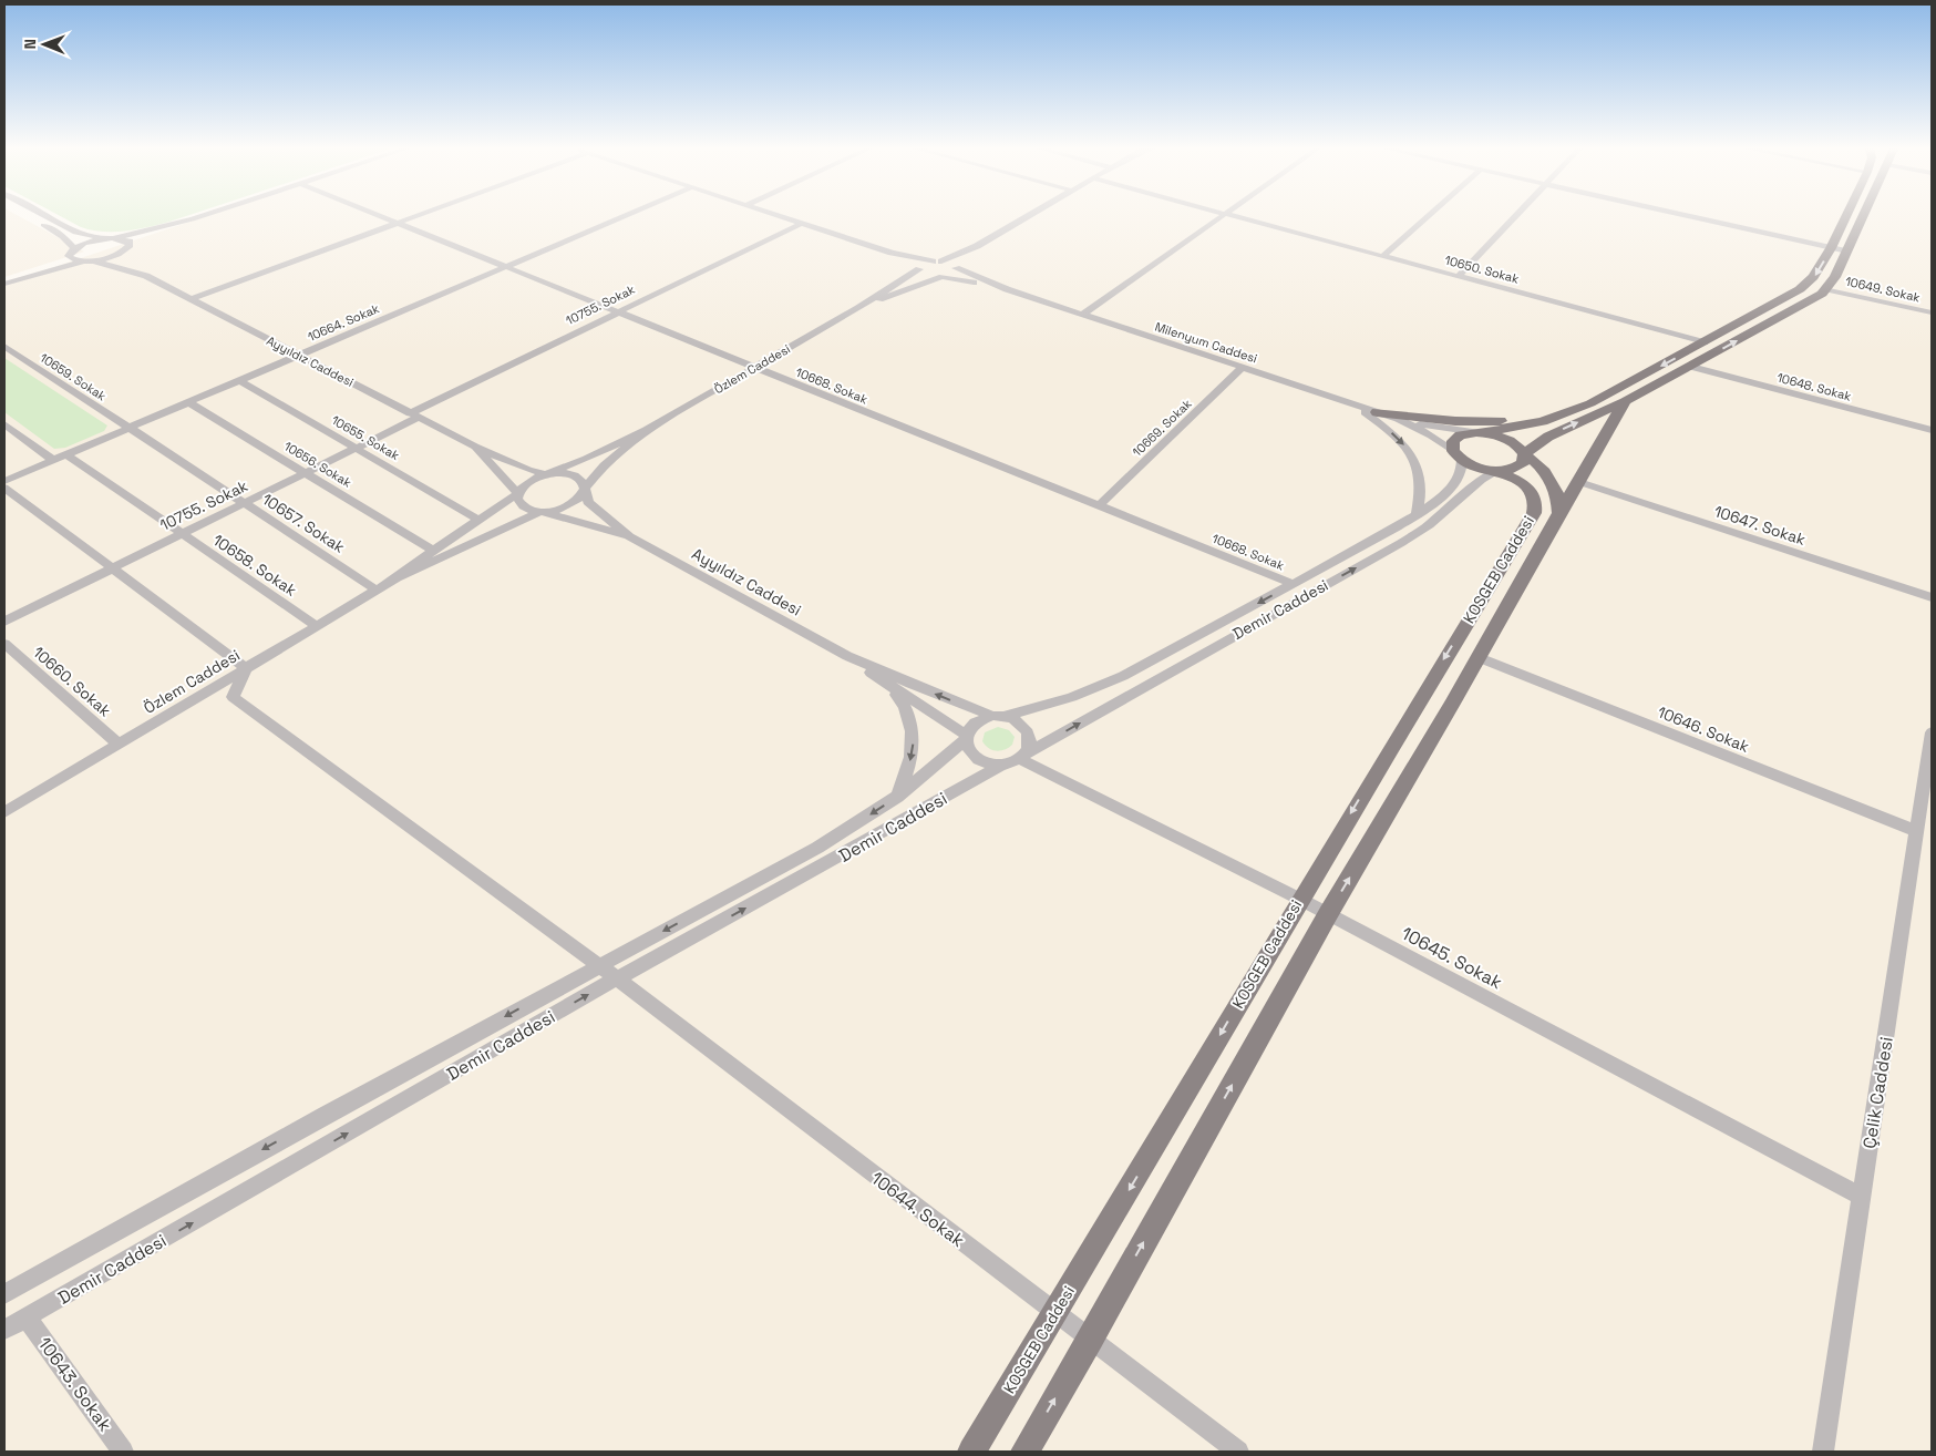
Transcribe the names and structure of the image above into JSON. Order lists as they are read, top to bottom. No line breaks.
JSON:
{"streets":{"main road":["KOSGEB Caddesi"],"street":["10650. Sokak","10649. Sokak","10755. Sokak","10664. Sokak","Milenyum Caddesi","Ayyıldız Caddesi","Özlem Caddesi","10659. Sokak","10668. Sokak","10648. Sokak","10669. Sokak","10655. Sokak","10656. Sokak","10657. Sokak","10647. Sokak","10658. Sokak","Demir Caddesi","10660. Sokak","10646. Sokak","10645. Sokak","Çelik Caddesi","10644. Sokak","10643. Sokak"]},"crossings":[["10755. Sokak","Ayyıldız Caddesi"],["10755. Sokak","10668. Sokak"],["10755. Sokak","10655. Sokak"],["10755. Sokak","10656. Sokak"],["10755. Sokak","10657. Sokak"],["10755. Sokak","10658. Sokak"],["10664. Sokak","Ayyıldız Caddesi"],["10664. Sokak","10659. Sokak"],["10664. Sokak","10668. Sokak"],["10664. Sokak","10655. Sokak"],["10664. Sokak","10656. Sokak"],["10664. Sokak","10657. Sokak"],["10664. Sokak","10658. Sokak"],["Milenyum Caddesi","10669. Sokak"],["Milenyum Caddesi","Demir Caddesi"],["Ayyıldız Caddesi","Özlem Caddesi"],["Ayyıldız Caddesi","Demir Caddesi"],["Ayyıldız Caddesi","10645. Sokak"],["Özlem Caddesi","10668. Sokak"],["Özlem Caddesi","10655. Sokak"],["Özlem Caddesi","10656. Sokak"],["Özlem Caddesi","10657. Sokak"],["Özlem Caddesi","10658. Sokak"],["Özlem Caddesi","10660. Sokak"],["Özlem Caddesi","10644. Sokak"],["10659. Sokak","10657. Sokak"],["10668. Sokak","10669. Sokak"],["10668. Sokak","Demir Caddesi"],["10647. Sokak","KOSGEB Caddesi"],["KOSGEB Caddesi","Demir Caddesi"],["KOSGEB Caddesi","10646. Sokak"],["KOSGEB Caddesi","10645. Sokak"],["KOSGEB Caddesi","10644. Sokak"],["Demir Caddesi","10645. Sokak"],["Demir Caddesi","10644. Sokak"],["Demir Caddesi","10643. Sokak"],["10646. Sokak","Çelik Caddesi"],["10645. Sokak","Çelik Caddesi"]],"north":"left"}
